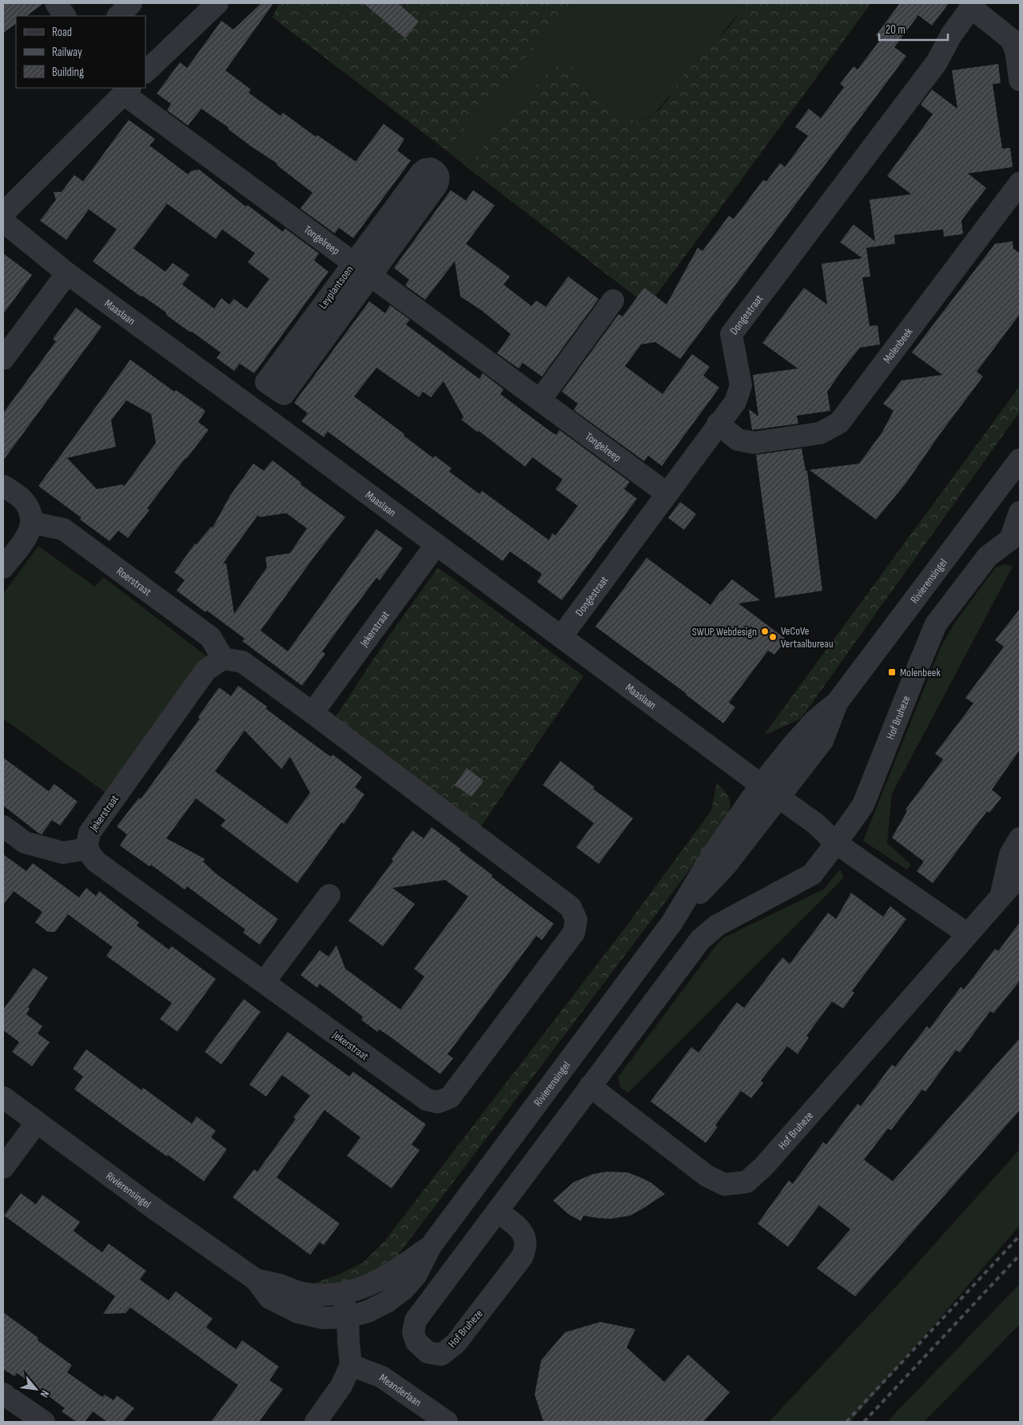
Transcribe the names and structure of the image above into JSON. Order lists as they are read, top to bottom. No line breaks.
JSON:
{"streets":{"street":["Tongelreep","Leyplantsoen","Maaslaan","Dongestraat","Molenbeek","Rivierensingel","Roerstraat","Jekerstraat","Hof Bruheze","Meanderlaan"]},"crossings":[["Tongelreep","Leyplantsoen"],["Tongelreep","Dongestraat"],["Maaslaan","Dongestraat"],["Maaslaan","Rivierensingel"],["Maaslaan","Jekerstraat"],["Dongestraat","Molenbeek"],["Roerstraat","Jekerstraat"]],"places":{"other":["SWUP Webdesign","VeCoVe Vertaalbureau"],"transit":["Molenbeek"]},"legend":["Road","Railway","Building"],"scale_bar":"20 m","north":"bottom right"}
